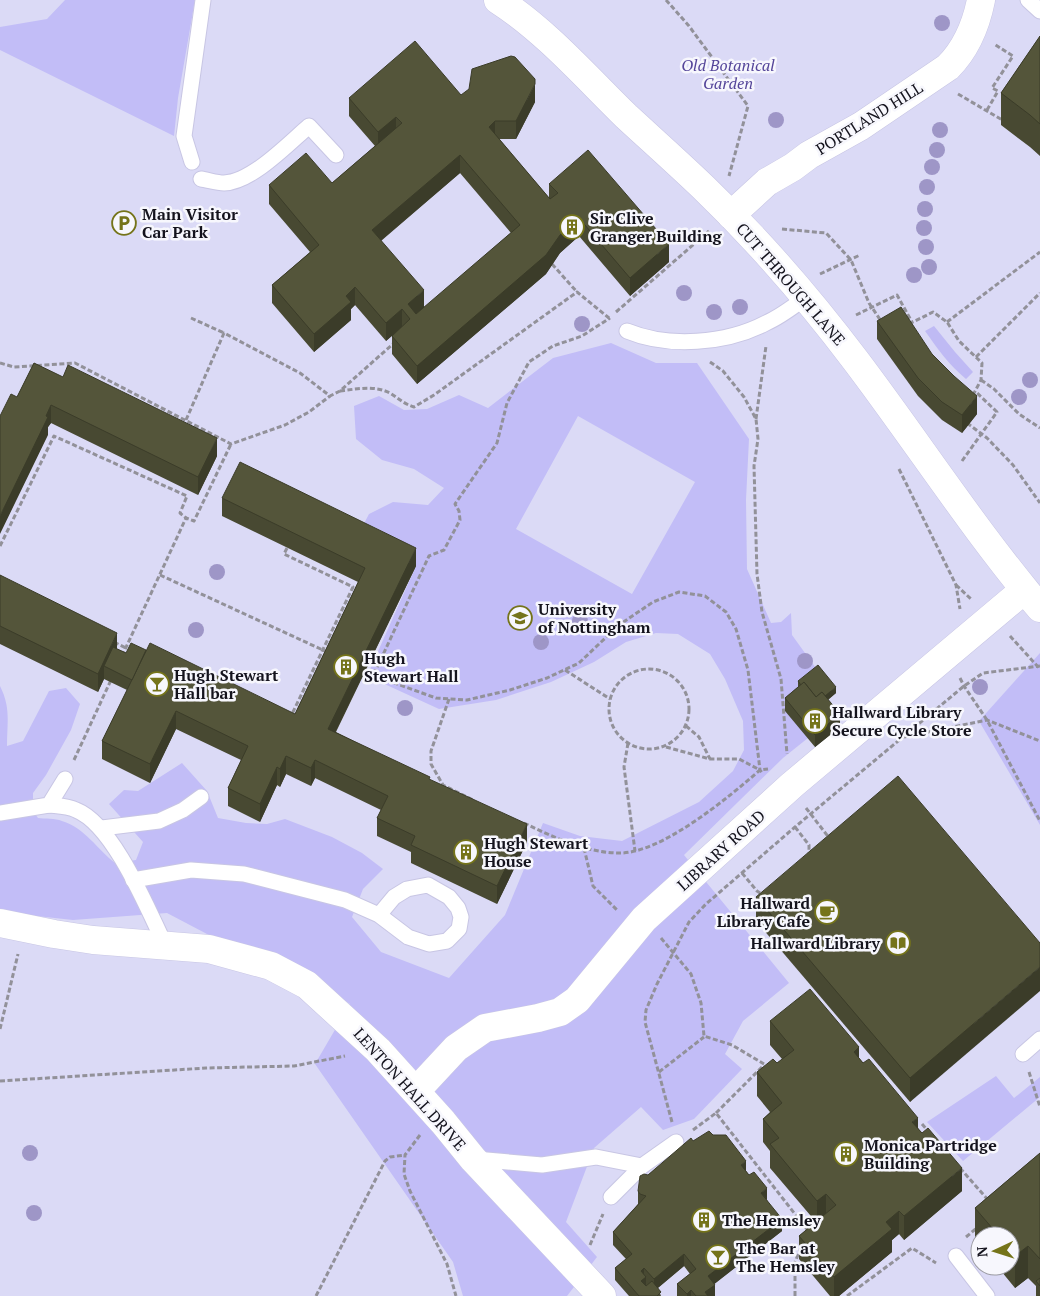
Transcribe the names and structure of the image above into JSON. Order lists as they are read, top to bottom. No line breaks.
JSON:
{"streets":{"street":["PORTLAND HILL","CUT THROUGH LANE","LIBRARY ROAD","LENTON HALL DRIVE"]},"crossings":[["PORTLAND HILL","CUT THROUGH LANE"],["CUT THROUGH LANE","LIBRARY ROAD"],["LIBRARY ROAD","LENTON HALL DRIVE"]],"parks":["Old Botanical Garden"],"places":{"parking":["Main Visitor Car Park"],"building":["Sir Clive Granger Building","Hugh Stewart Hall","Hallward Library Secure Cycle Store","Hugh Stewart House","Monica Partridge Building","The Hemsley"],"school or university":["University of Nottingham"],"bar":["Hugh Stewart Hall bar","The Bar at The Hemsley"],"cafe":["Hallward Library Cafe"],"library":["Hallward Library"]},"north":"left"}
